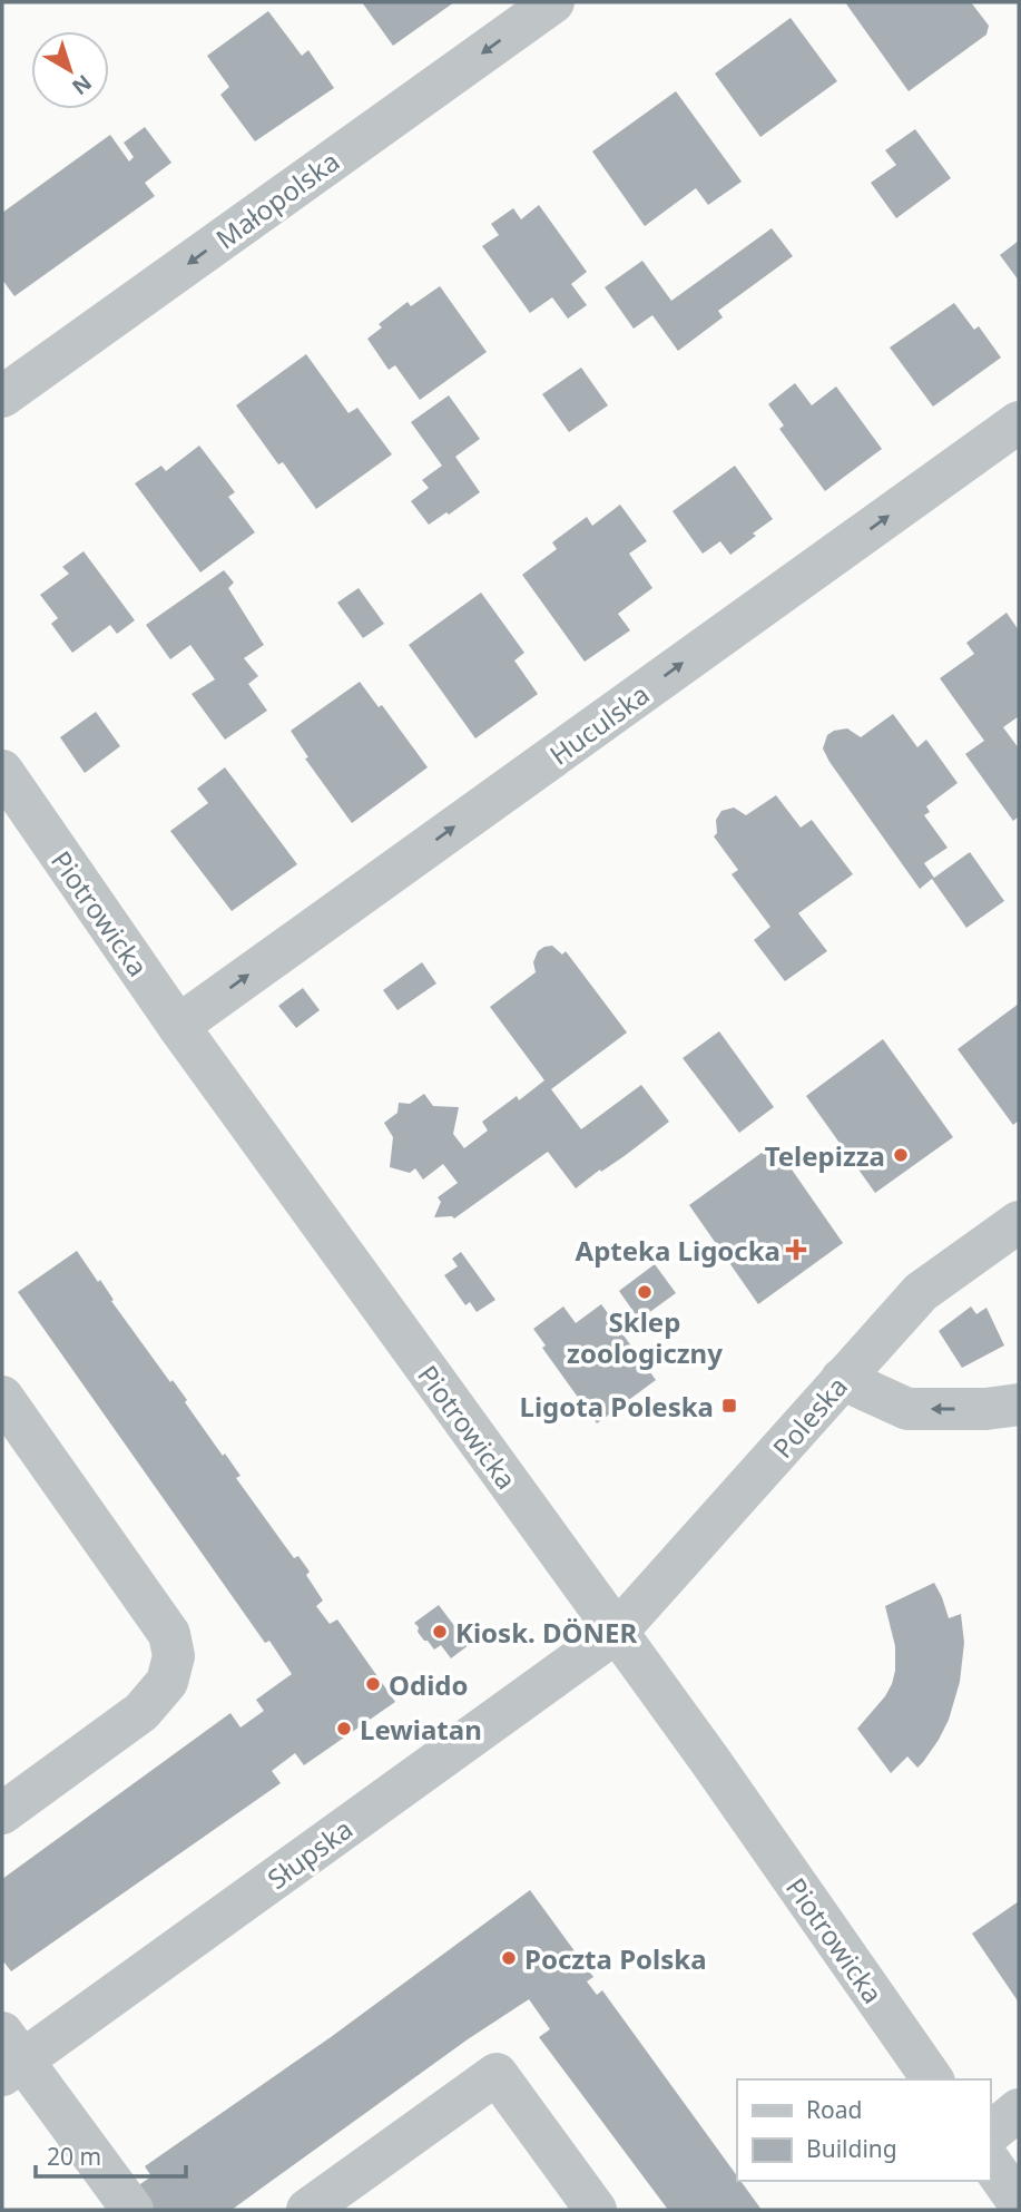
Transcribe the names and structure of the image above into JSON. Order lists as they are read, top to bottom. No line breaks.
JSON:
{"streets":{"street":["Małopolska","Huculska","Piotrowicka","Poleska","Słupska"]},"crossings":[["Huculska","Piotrowicka"],["Piotrowicka","Poleska"],["Piotrowicka","Słupska"],["Poleska","Słupska"]],"one_way":["Małopolska","Huculska"],"places":{"other":["Telepizza","Sklep zoologiczny","Kiosk. DÖNER","Odido","Lewiatan","Poczta Polska"],"health":["Apteka Ligocka"],"transit":["Ligota Poleska"]},"legend":["Road","Building"],"scale_bar":"20 m","north":"bottom right"}
